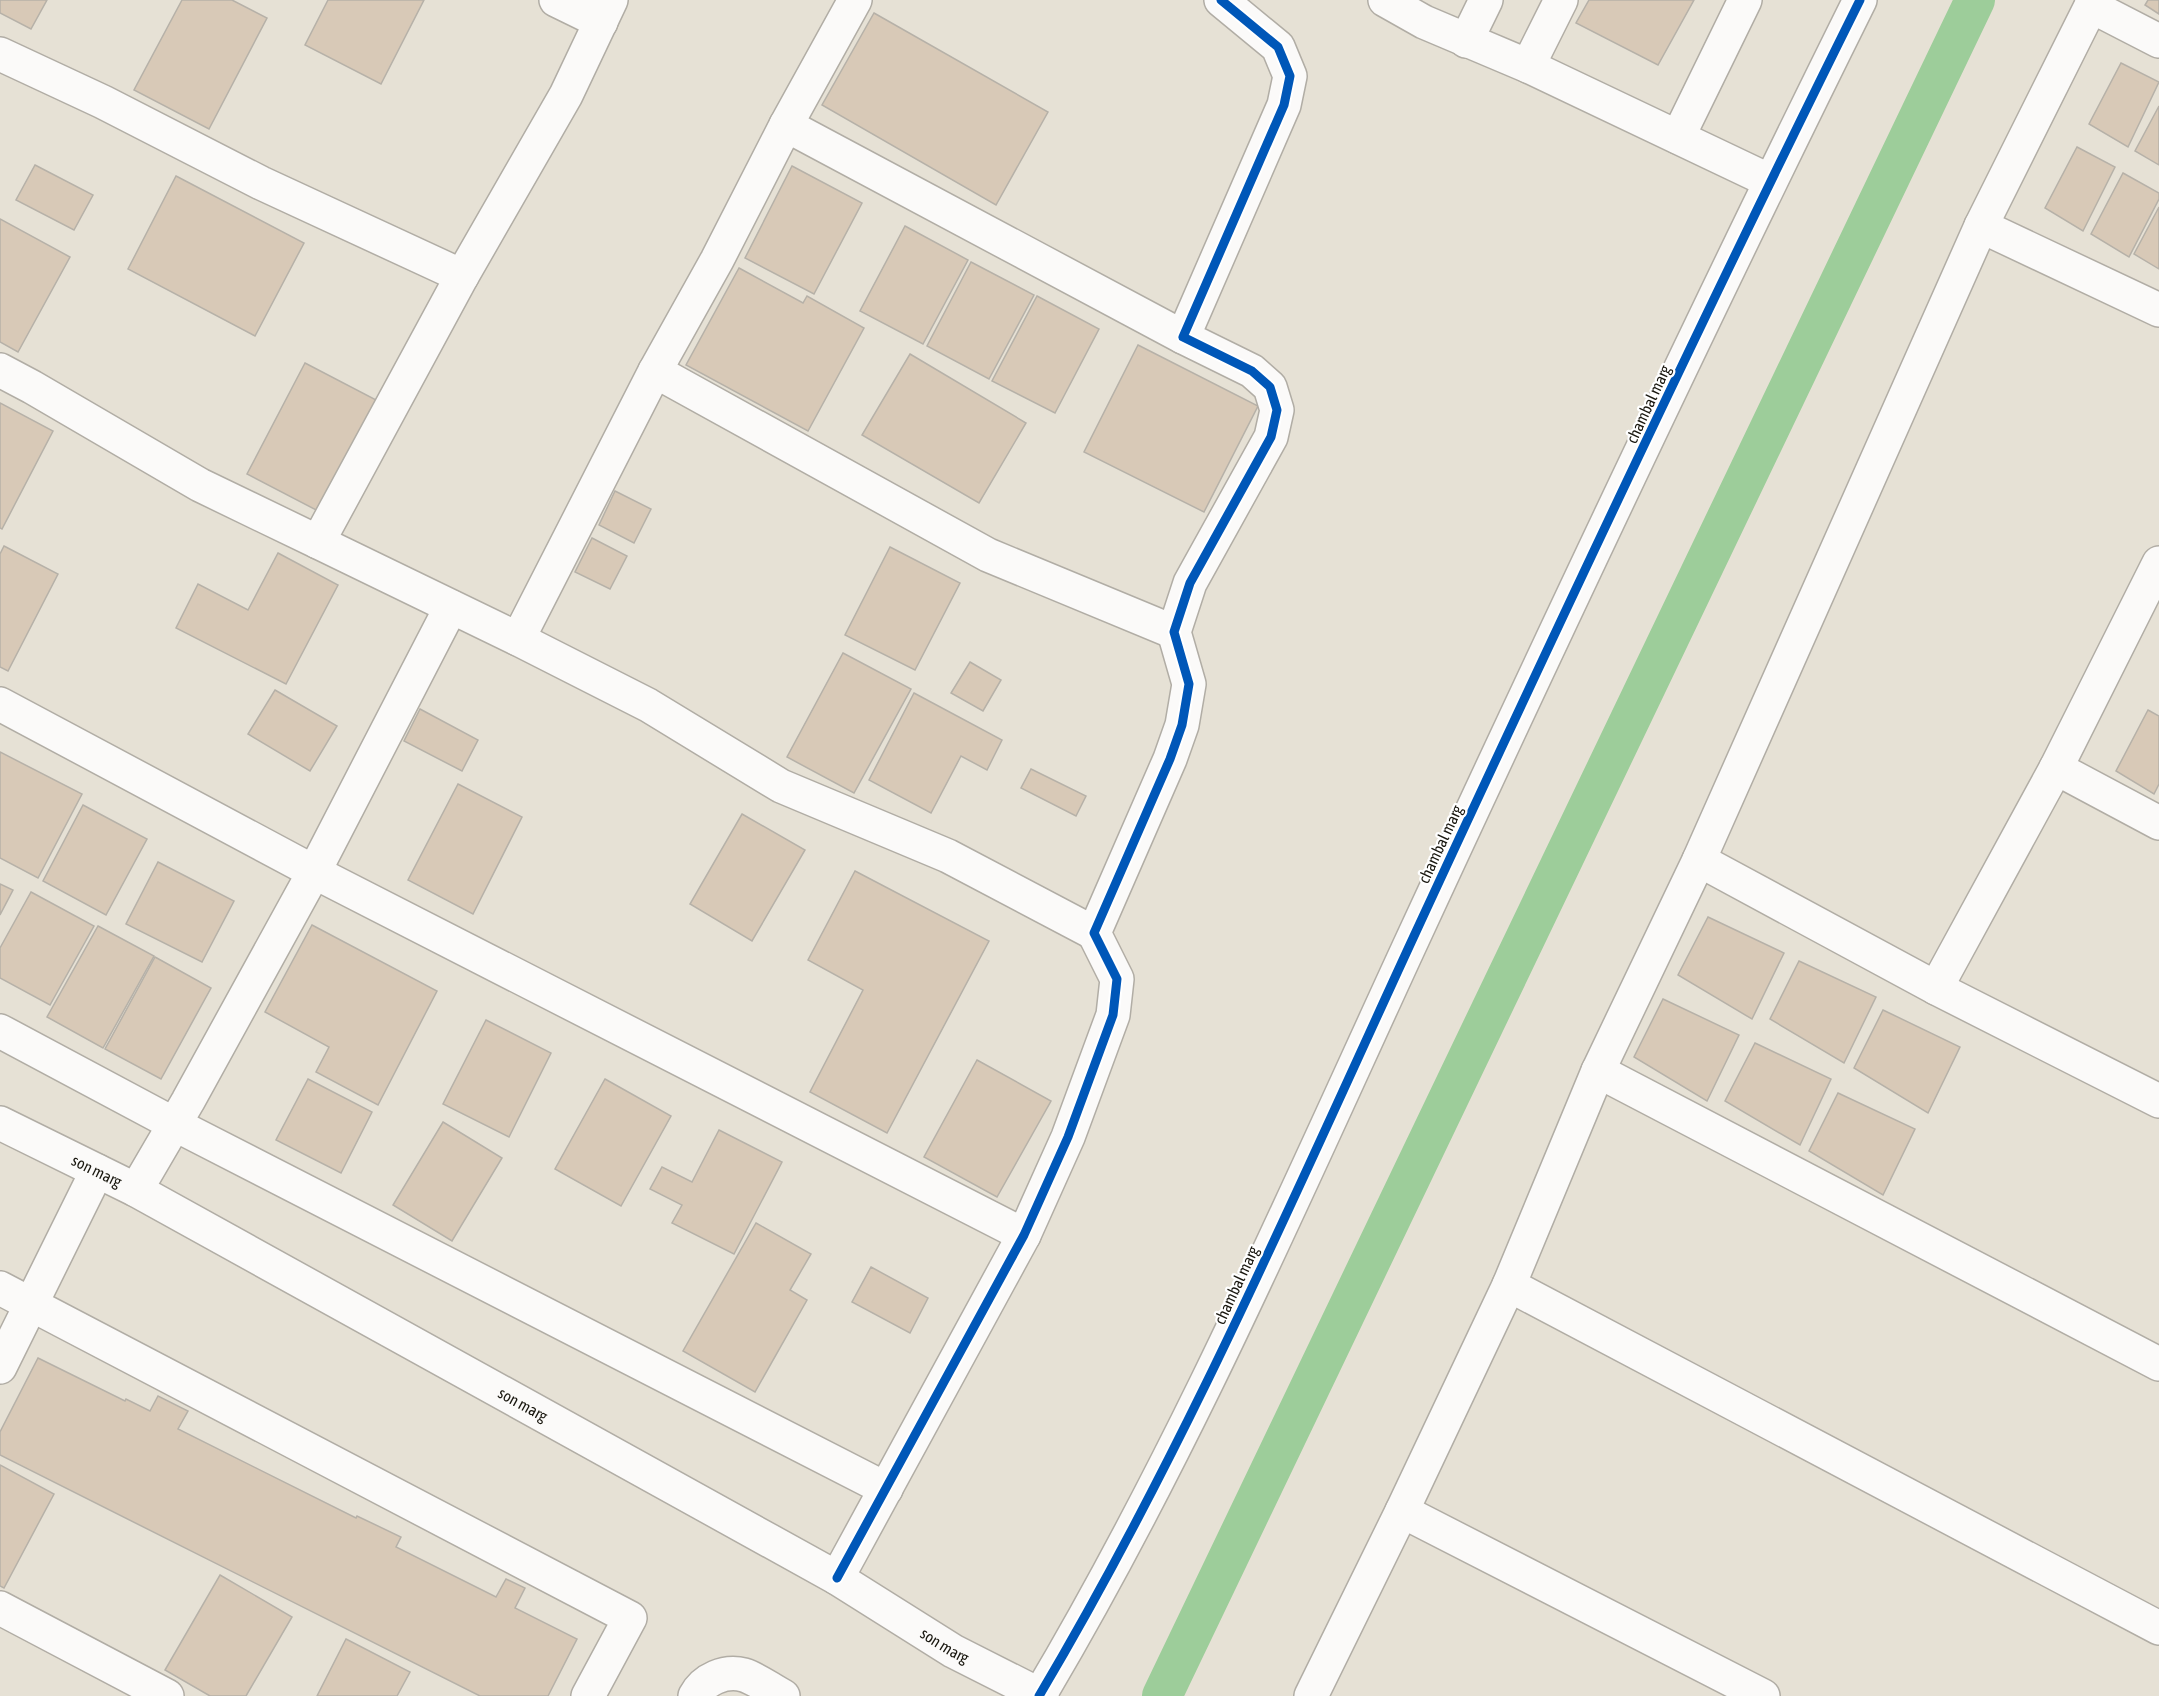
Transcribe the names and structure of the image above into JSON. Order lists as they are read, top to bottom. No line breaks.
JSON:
{"streets":{"street":["chambal marg","son marg"]},"crossings":[["chambal marg","son marg"]]}
